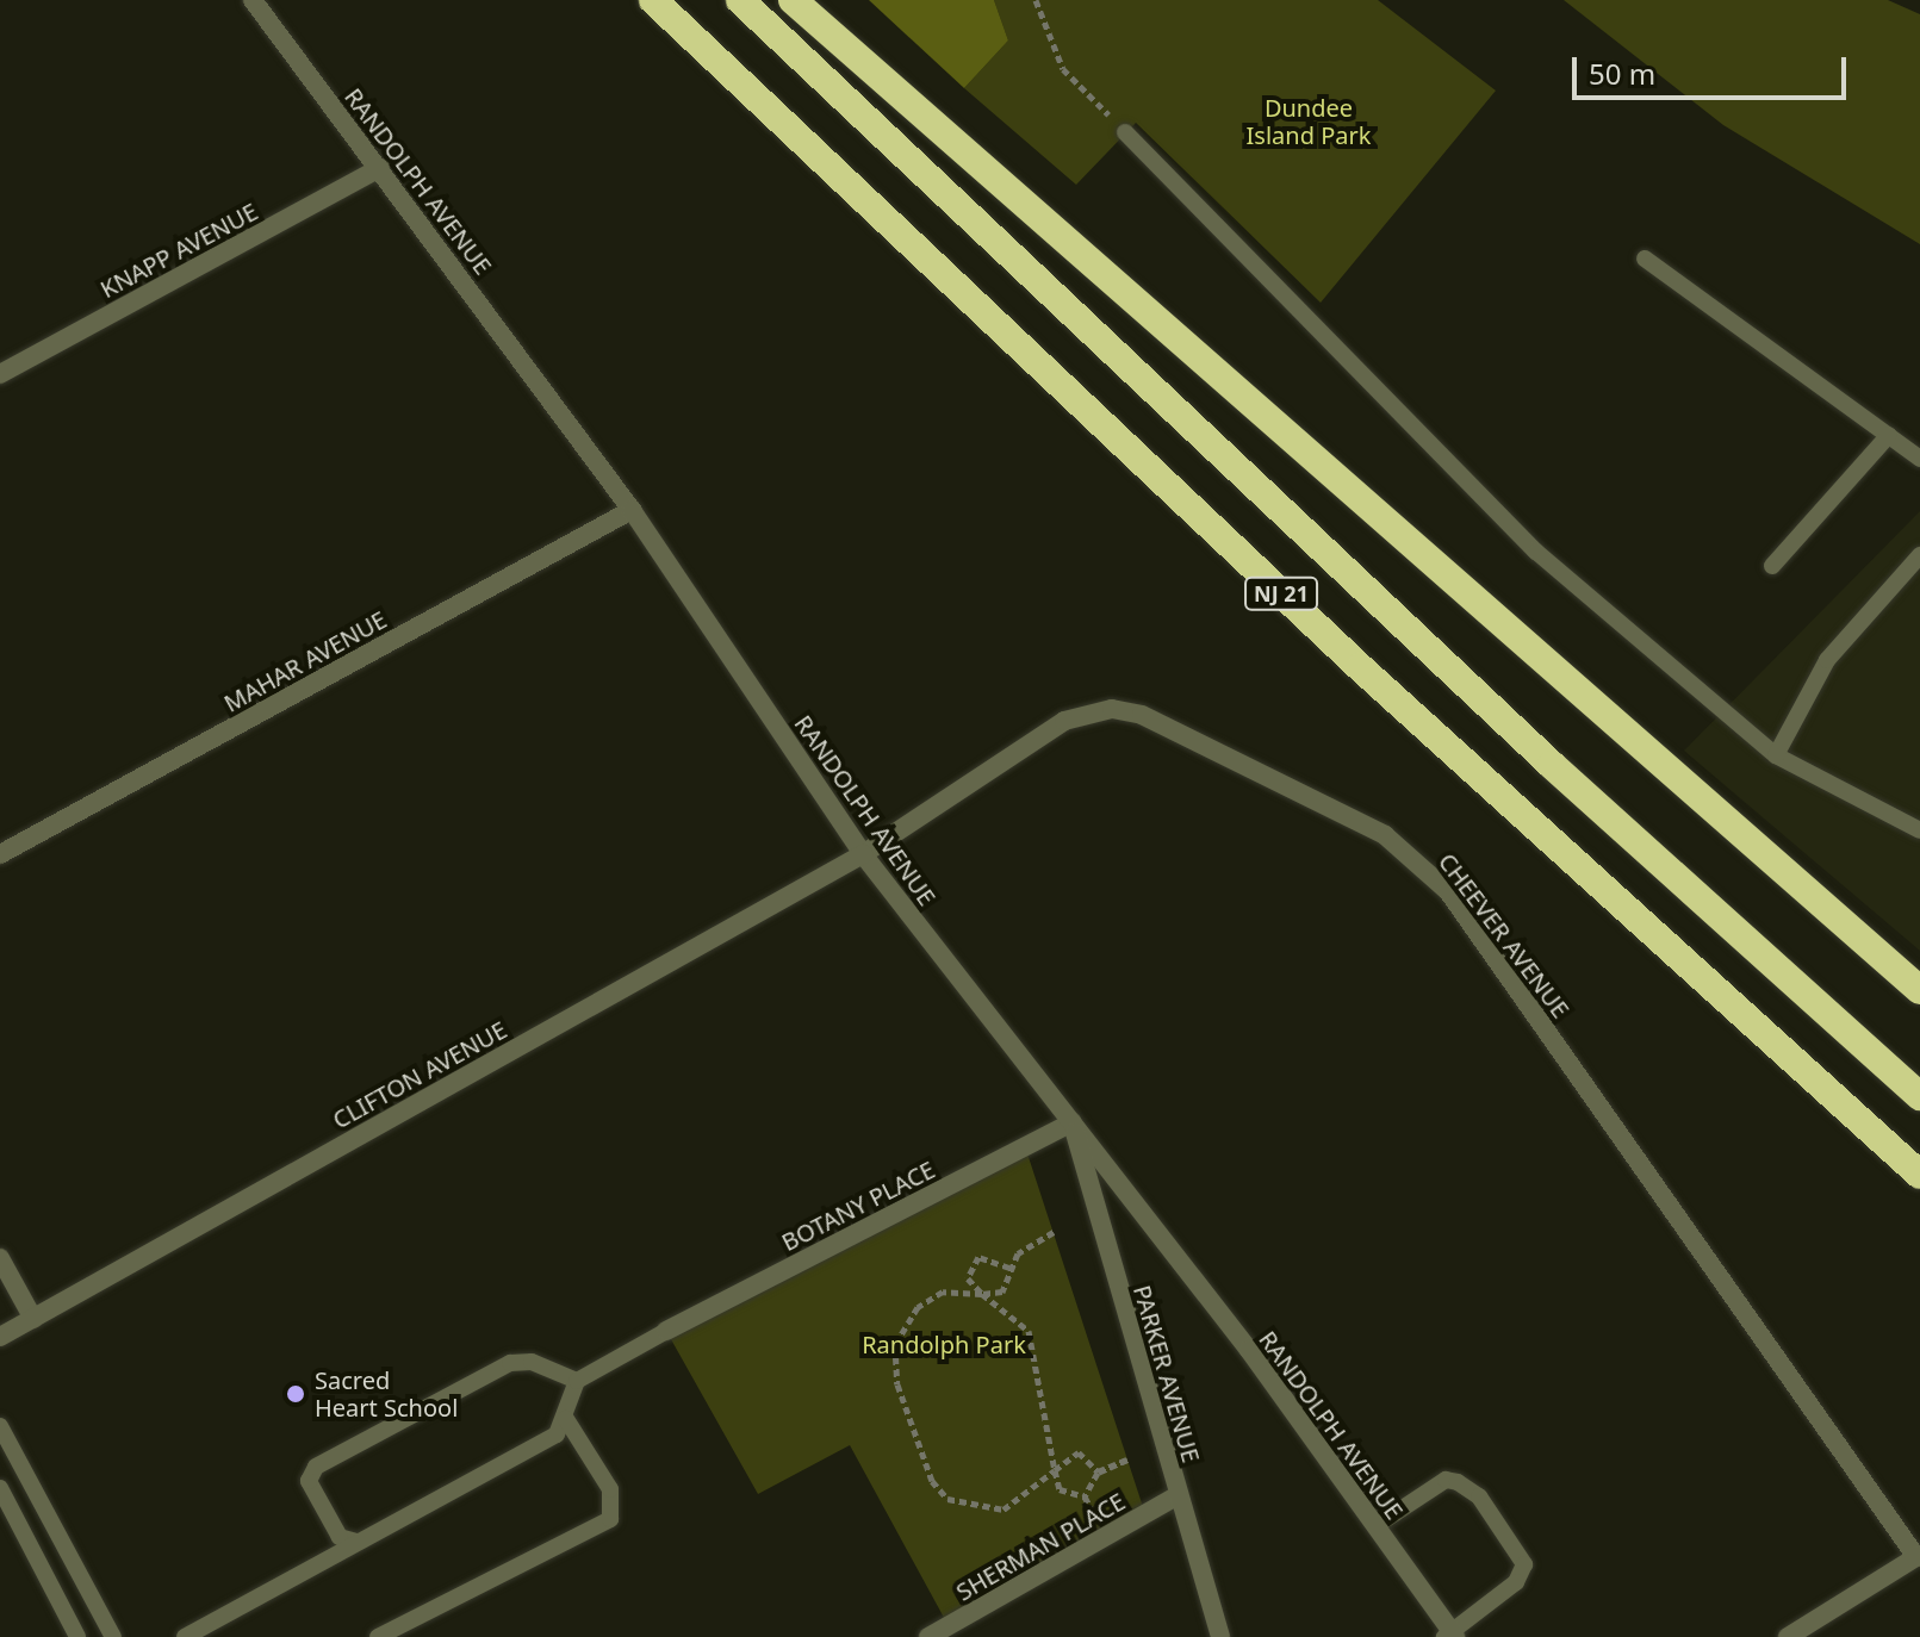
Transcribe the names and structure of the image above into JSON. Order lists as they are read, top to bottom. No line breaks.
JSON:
{"streets":{"highway":["NJ 21"],"street":["RANDOLPH AVENUE","KNAPP AVENUE","MAHAR AVENUE","CHEEVER AVENUE","CLIFTON AVENUE","BOTANY PLACE","PARKER AVENUE","SHERMAN PLACE"]},"crossings":[["RANDOLPH AVENUE","KNAPP AVENUE"],["RANDOLPH AVENUE","MAHAR AVENUE"],["RANDOLPH AVENUE","CHEEVER AVENUE"],["RANDOLPH AVENUE","CLIFTON AVENUE"],["RANDOLPH AVENUE","BOTANY PLACE"],["RANDOLPH AVENUE","PARKER AVENUE"],["CHEEVER AVENUE","CLIFTON AVENUE"],["BOTANY PLACE","PARKER AVENUE"],["PARKER AVENUE","SHERMAN PLACE"]],"parks":["Dundee Island Park","Randolph Park"],"places":["Sacred Heart School"],"scale_bar":"50 m"}
